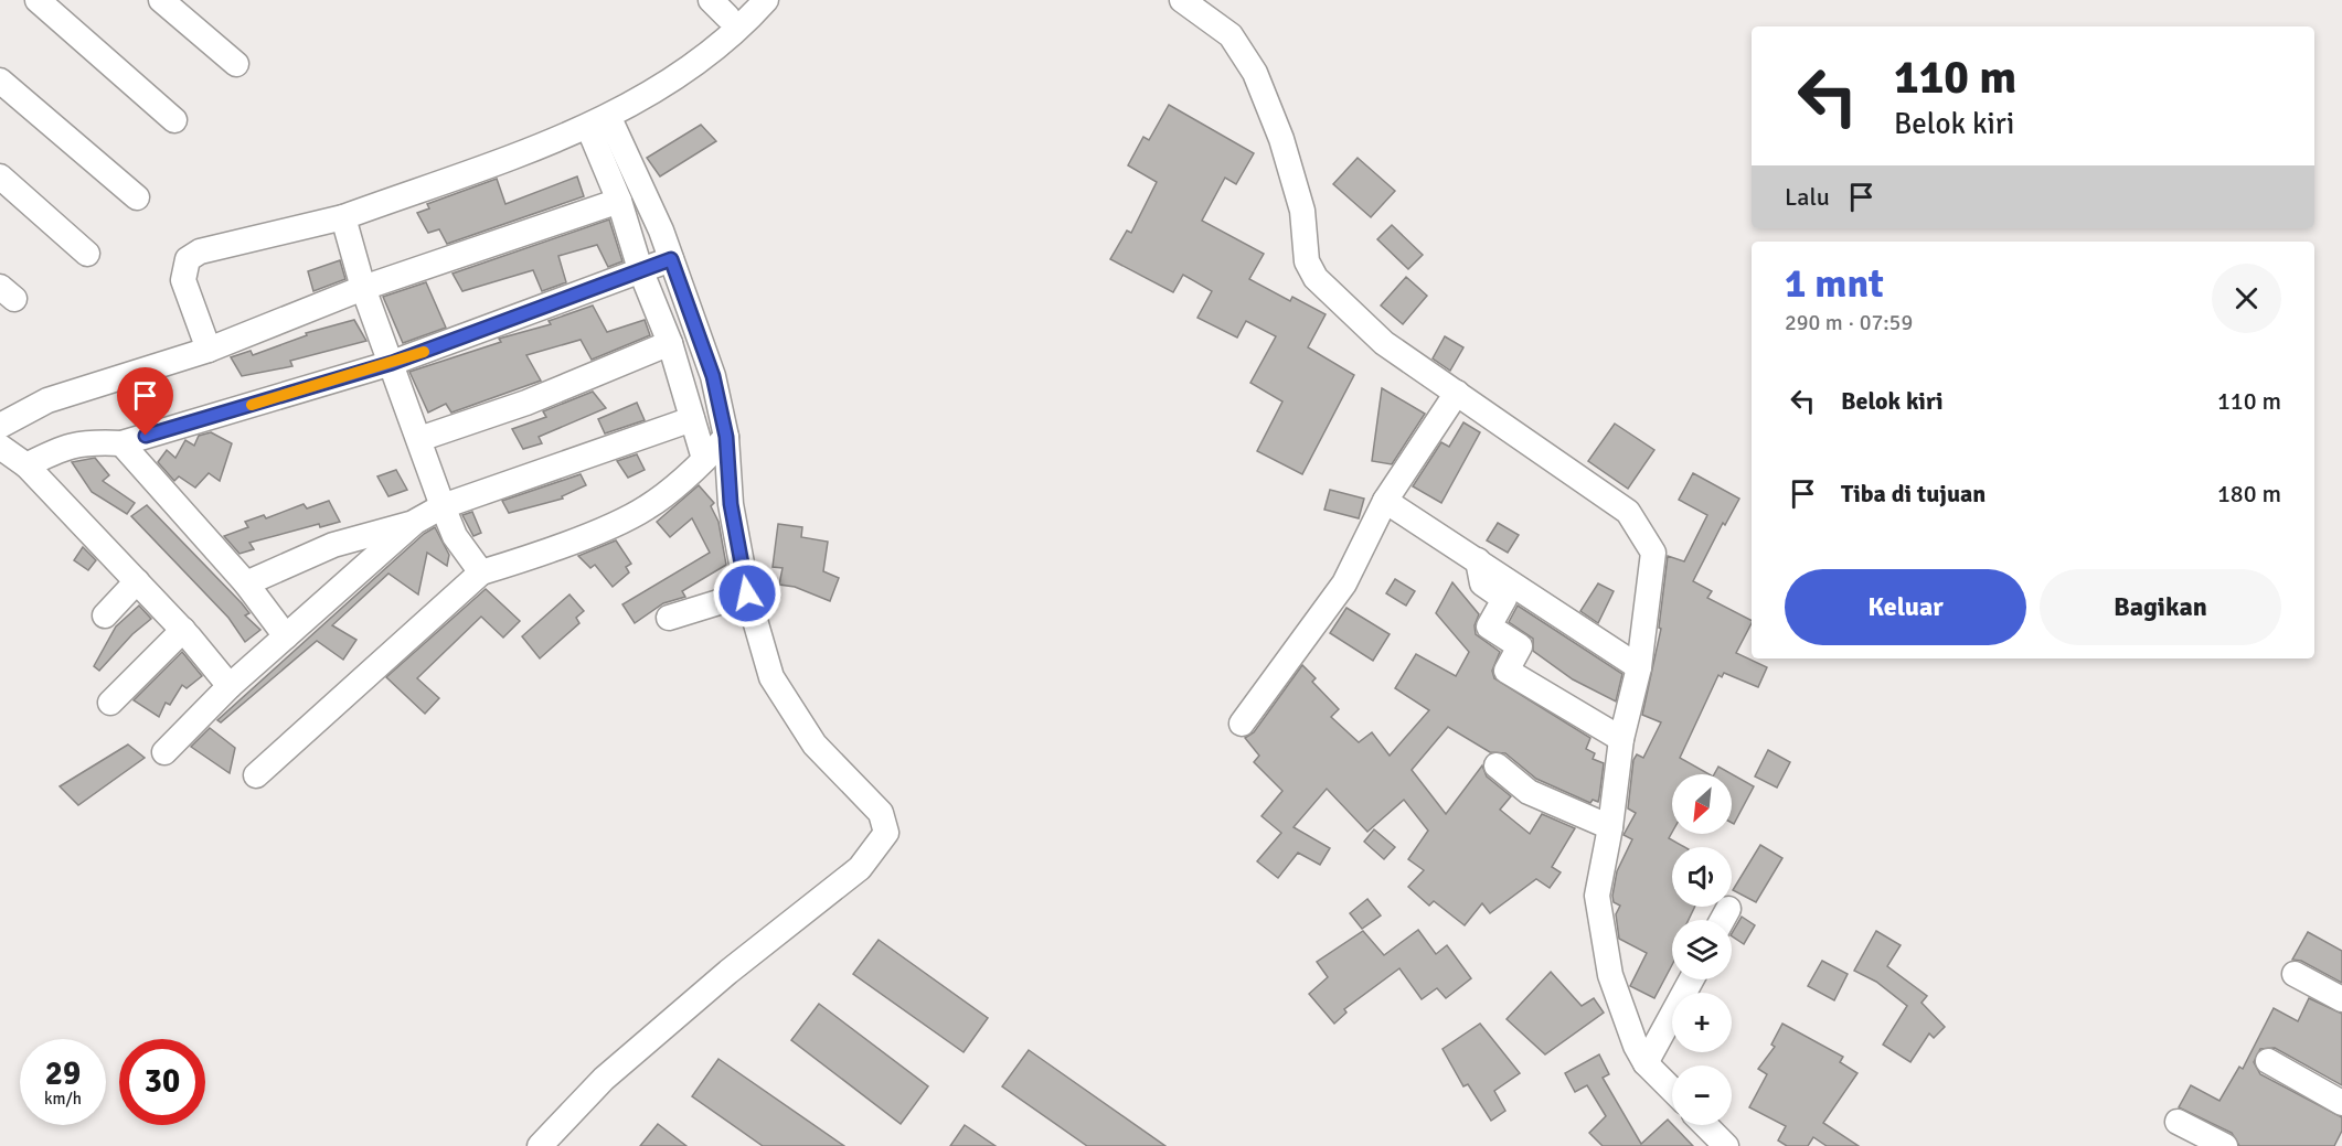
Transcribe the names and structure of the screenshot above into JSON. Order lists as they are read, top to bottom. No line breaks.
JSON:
{"north":"bottom left","page":{"turn":["110 m","Belok kiri"],"then":"Lalu","heading":["1 mnt","290 m · 07:59"],"list":[{"name":"Belok kiri","value":"110 m"},{"name":"Tiba di tujuan","value":"180 m"}],"buttons":["Keluar","Bagikan"],"map_buttons":["+","−"],"speed":"29 km/h","limit":"30"}}
